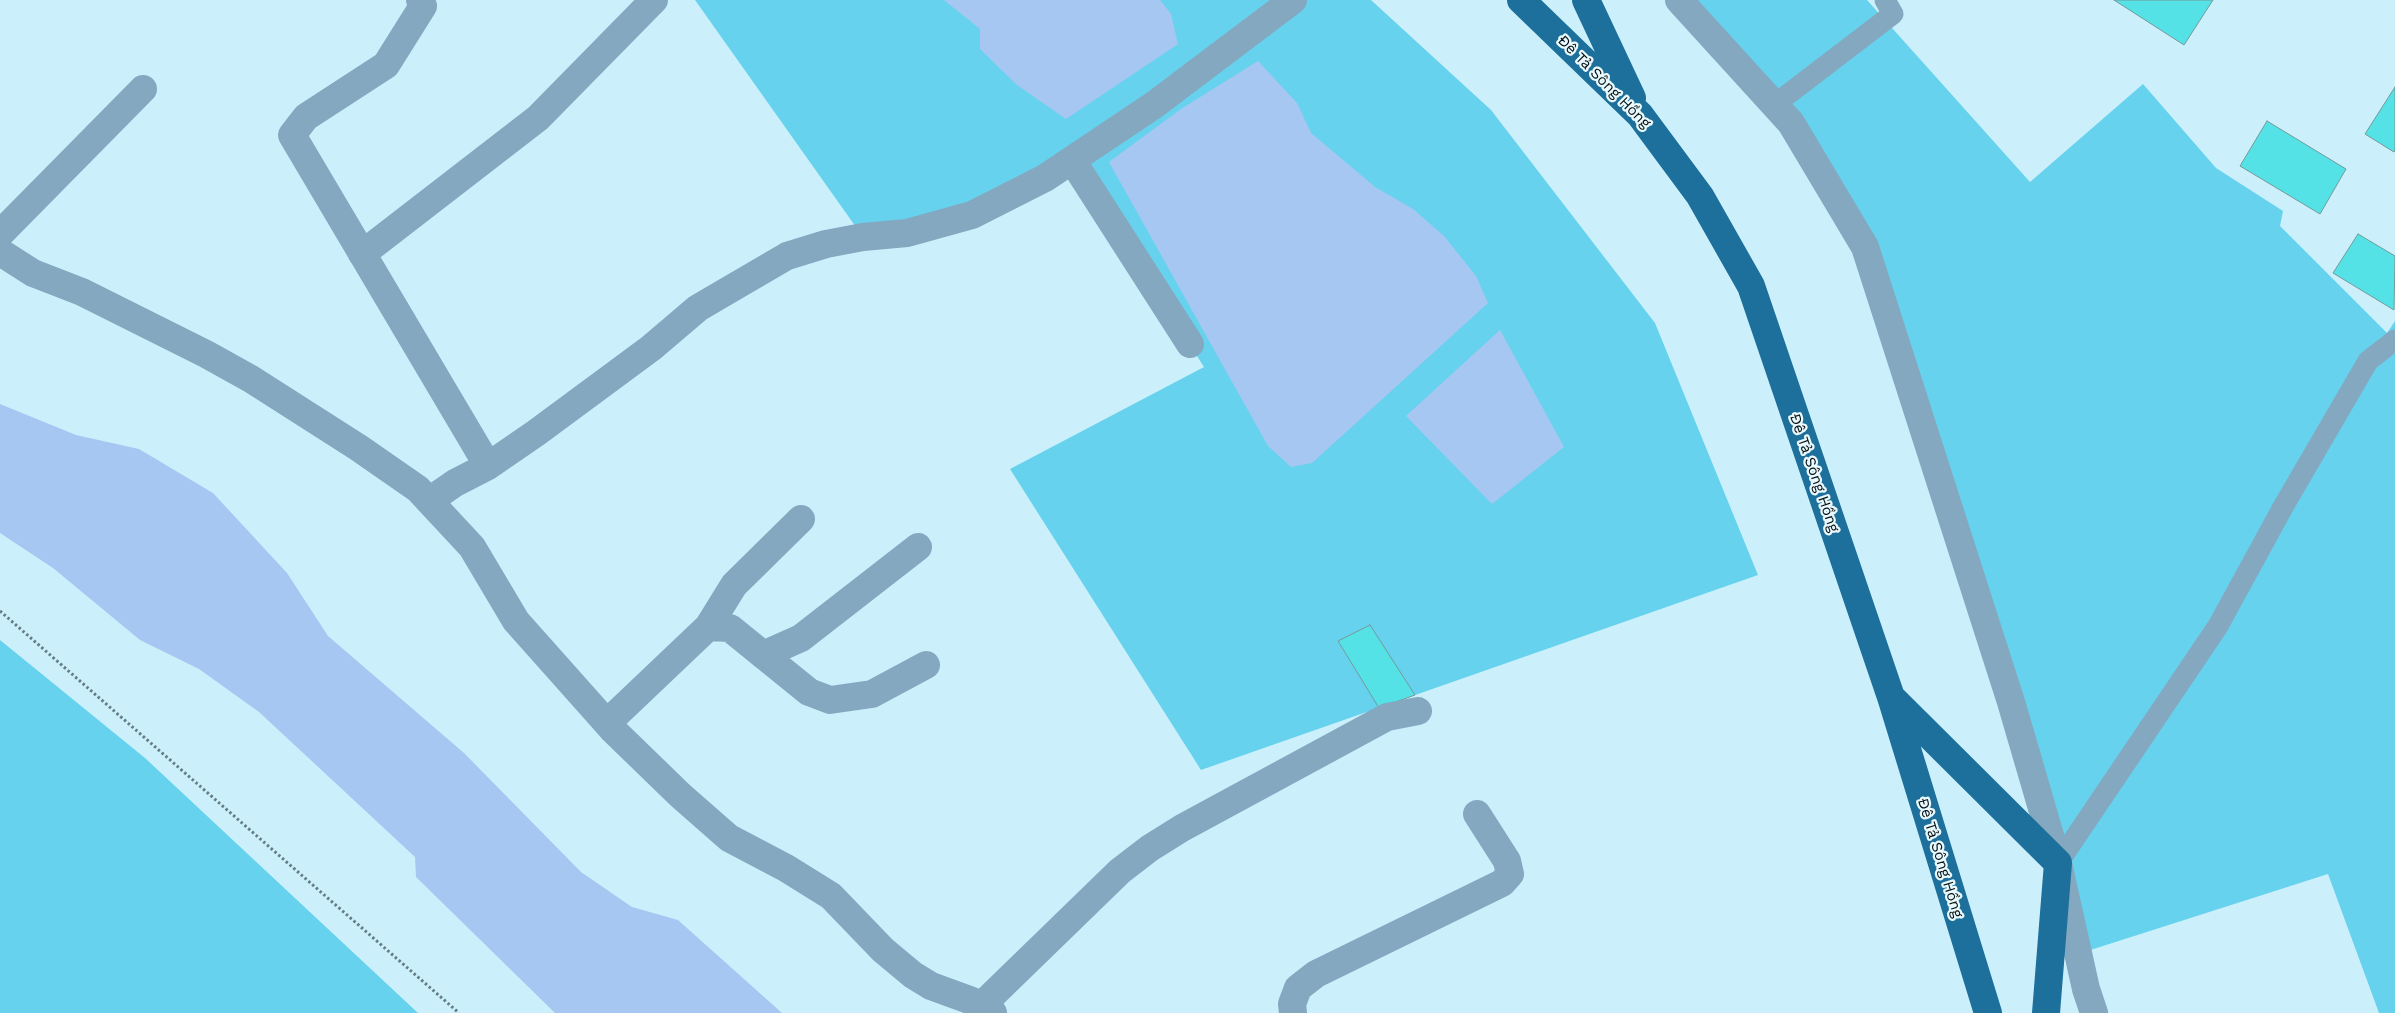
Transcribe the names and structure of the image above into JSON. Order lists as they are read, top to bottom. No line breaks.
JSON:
{"streets":{"main road":["Đê Tả Sông Hồng"]}}
